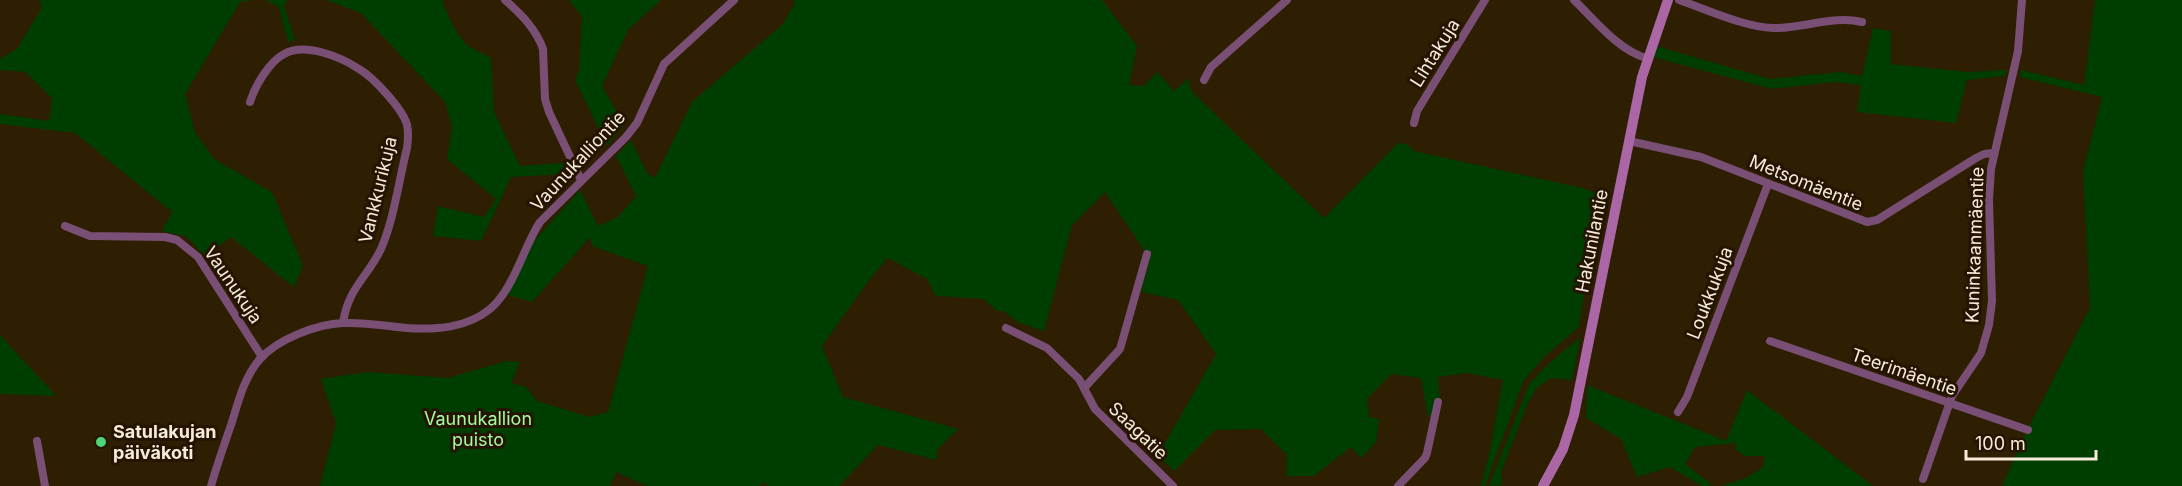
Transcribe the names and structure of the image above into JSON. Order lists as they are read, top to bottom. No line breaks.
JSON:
{"streets":{"street":["Lihtakuja","Vaunukalliontie","Metsomäentie","Vankkurikuja","Hakunilantie","Kuninkaanmäentie","Vaunukuja","Loukkukuja","Teerimäentie","Saagatie"]},"crossings":[["Vaunukalliontie","Vankkurikuja"],["Vaunukalliontie","Vaunukuja"],["Metsomäentie","Hakunilantie"],["Metsomäentie","Kuninkaanmäentie"],["Metsomäentie","Loukkukuja"],["Kuninkaanmäentie","Teerimäentie"]],"parks":["Vaunukallion puisto"],"places":["Satulakujan päiväkoti"],"scale_bar":"100 m"}
